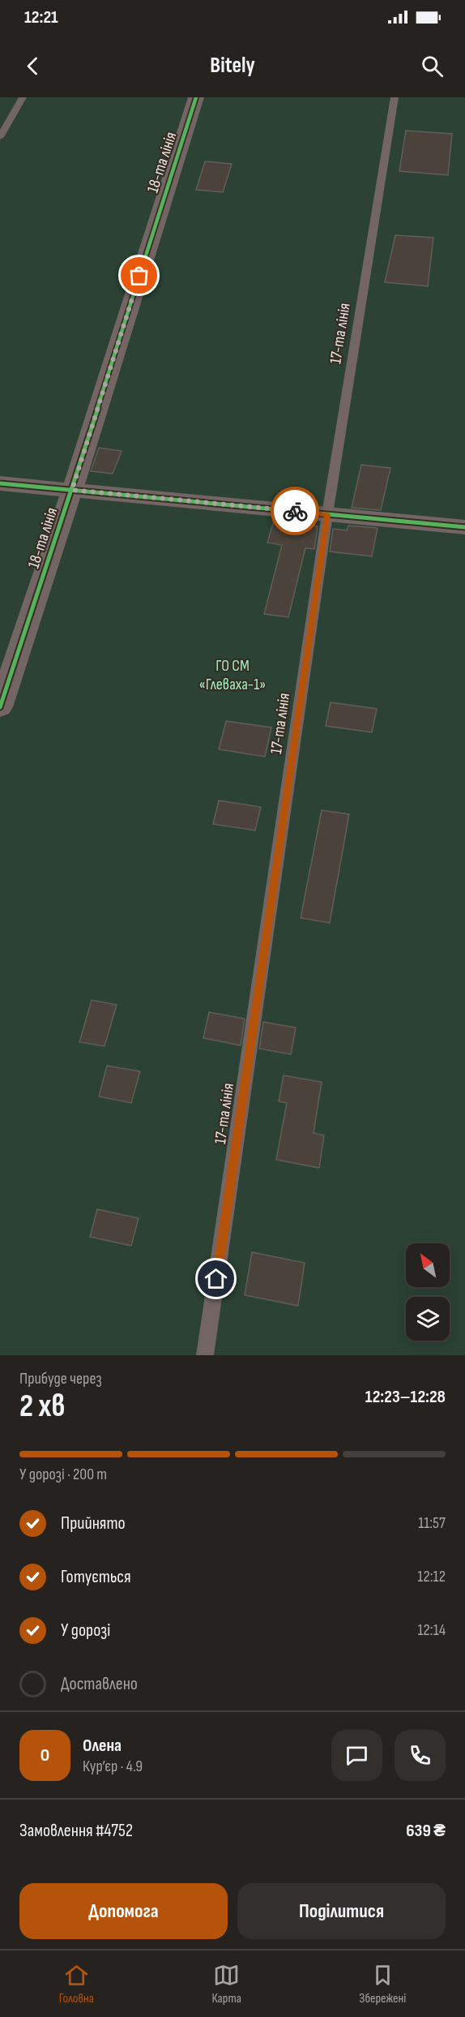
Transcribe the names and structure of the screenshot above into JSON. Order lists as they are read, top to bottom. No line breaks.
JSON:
{"streets":{"street":["18-та лінія"],"lane":["17-та лінія"]},"parks":["ГО СМ «Глеваха-1»"],"north":"top left","page":{"status":"12:21","header":"Bitely","heading":["2 хв","Прибуде через","12:23–12:28"],"panel":["Олена","Кур’єр · 4.9","Замовлення #4752","639 ₴"],"bar":"У дорозі · 200 m","list":[["Прийнято","11:57"],["Готується","12:12"],["У дорозі","12:14"],"Доставлено"],"round":"О","buttons":["Допомога","Поділитися"],"tabs":["Головна","Карта","Збережені"]}}
